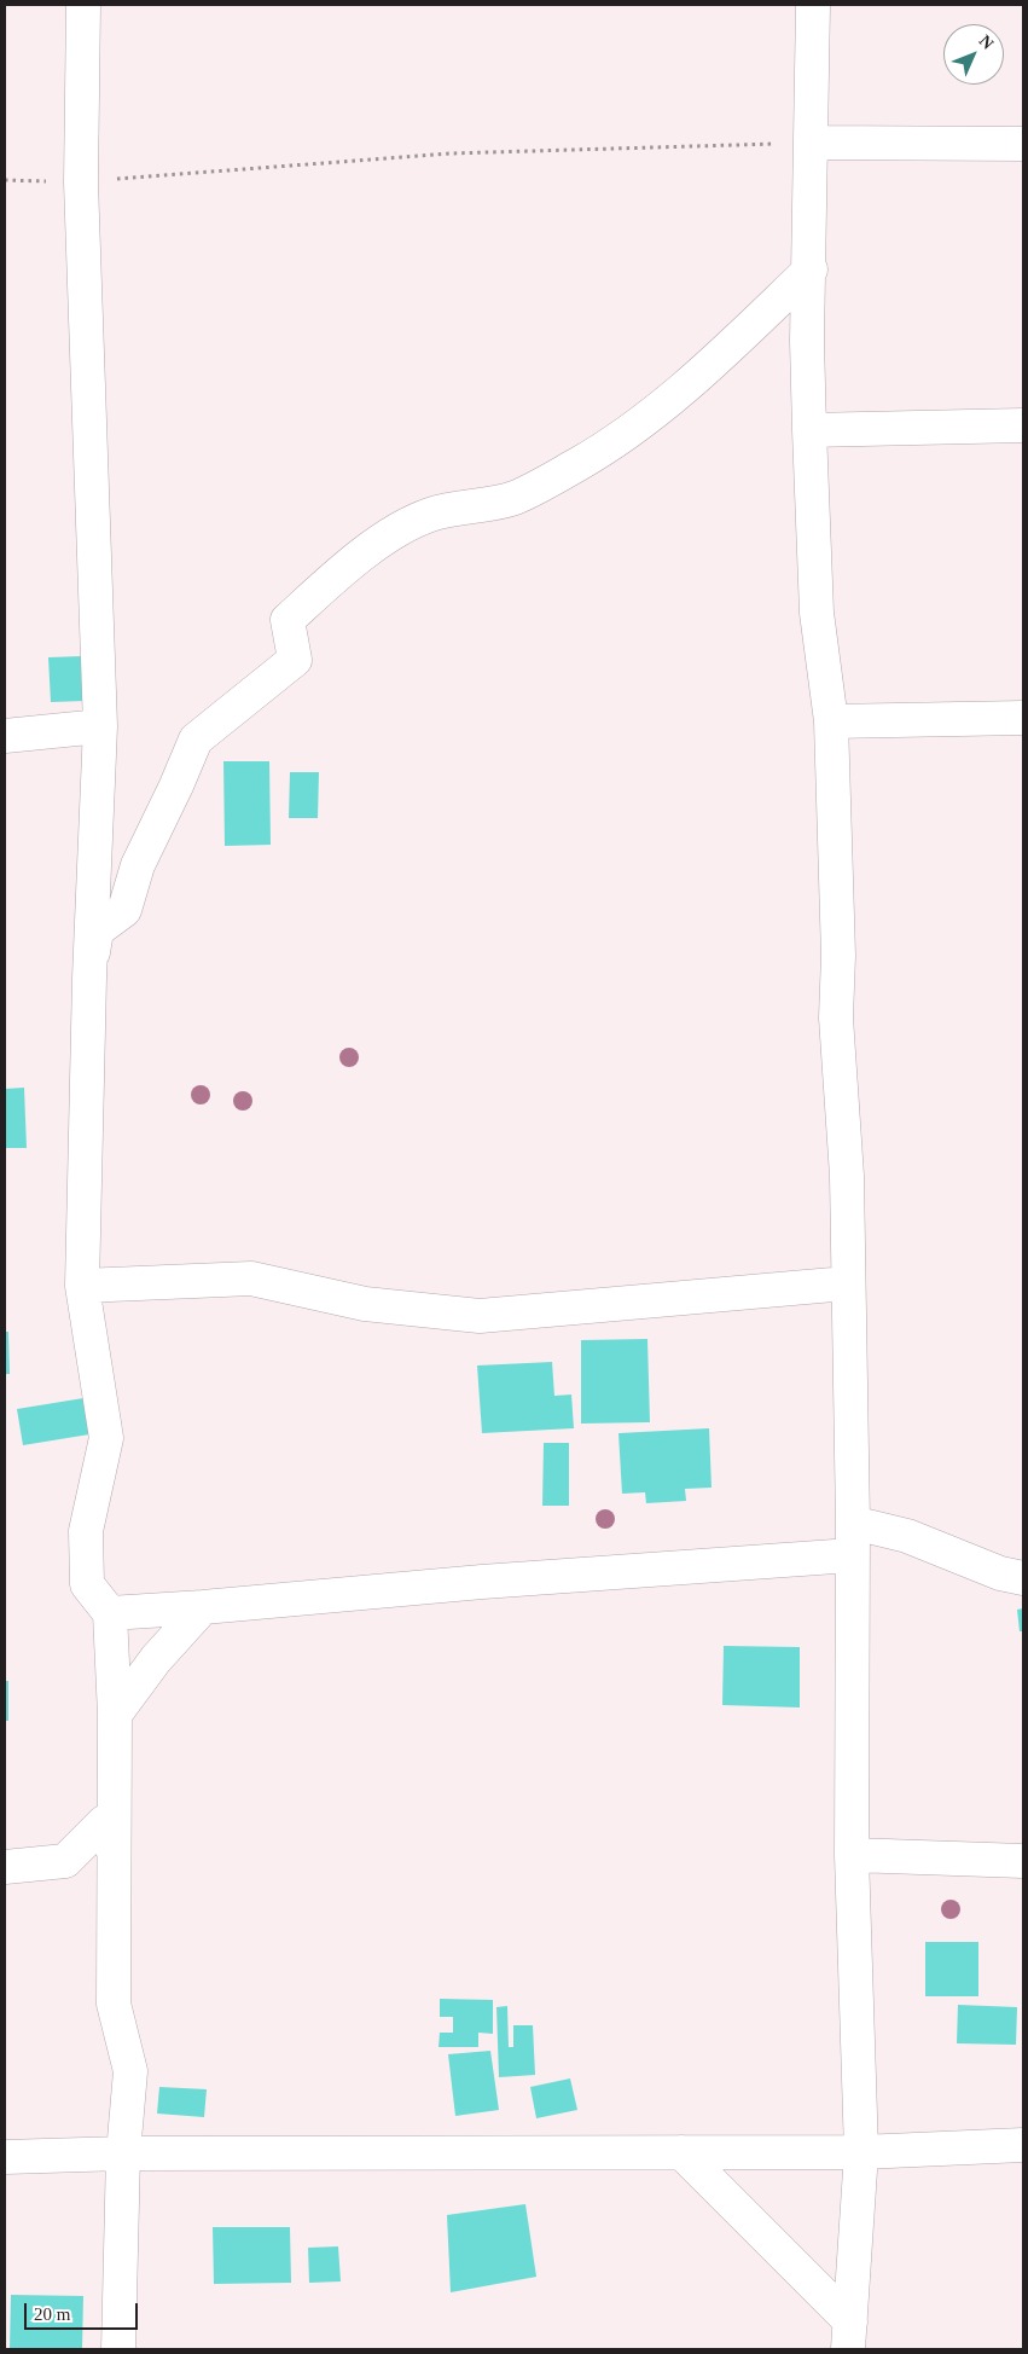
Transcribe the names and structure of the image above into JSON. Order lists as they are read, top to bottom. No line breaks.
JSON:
{"scale_bar":"20 m","north":"top right"}
